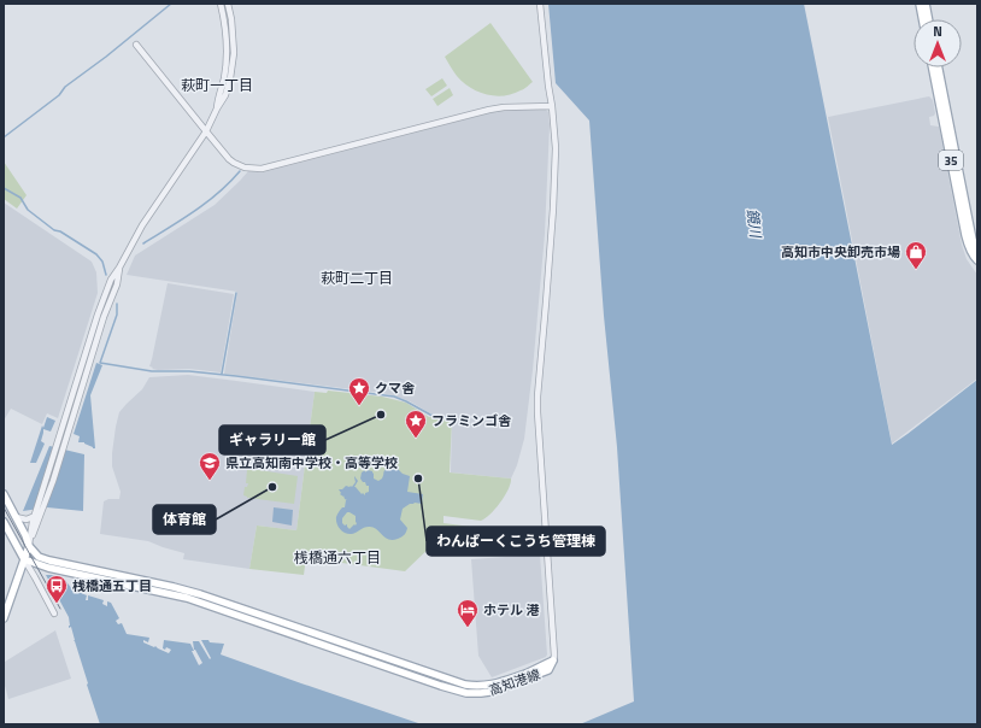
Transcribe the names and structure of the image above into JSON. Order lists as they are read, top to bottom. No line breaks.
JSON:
{"streets":{"main road":["35","高知港線"]},"districts":["萩町一丁目","萩町二丁目","桟橋通六丁目"],"water":["鏡川"],"places":{"shop":["高知市中央卸売市場"],"place":["クマ舎","フラミンゴ舎"],"other":["ギャラリー館","わんぱーくこうち管理棟","体育館"],"school or university":["県立高知南中学校・高等学校"],"bus stop":["桟橋通五丁目"],"hotel":["ホテル 港"]},"north":"top"}
